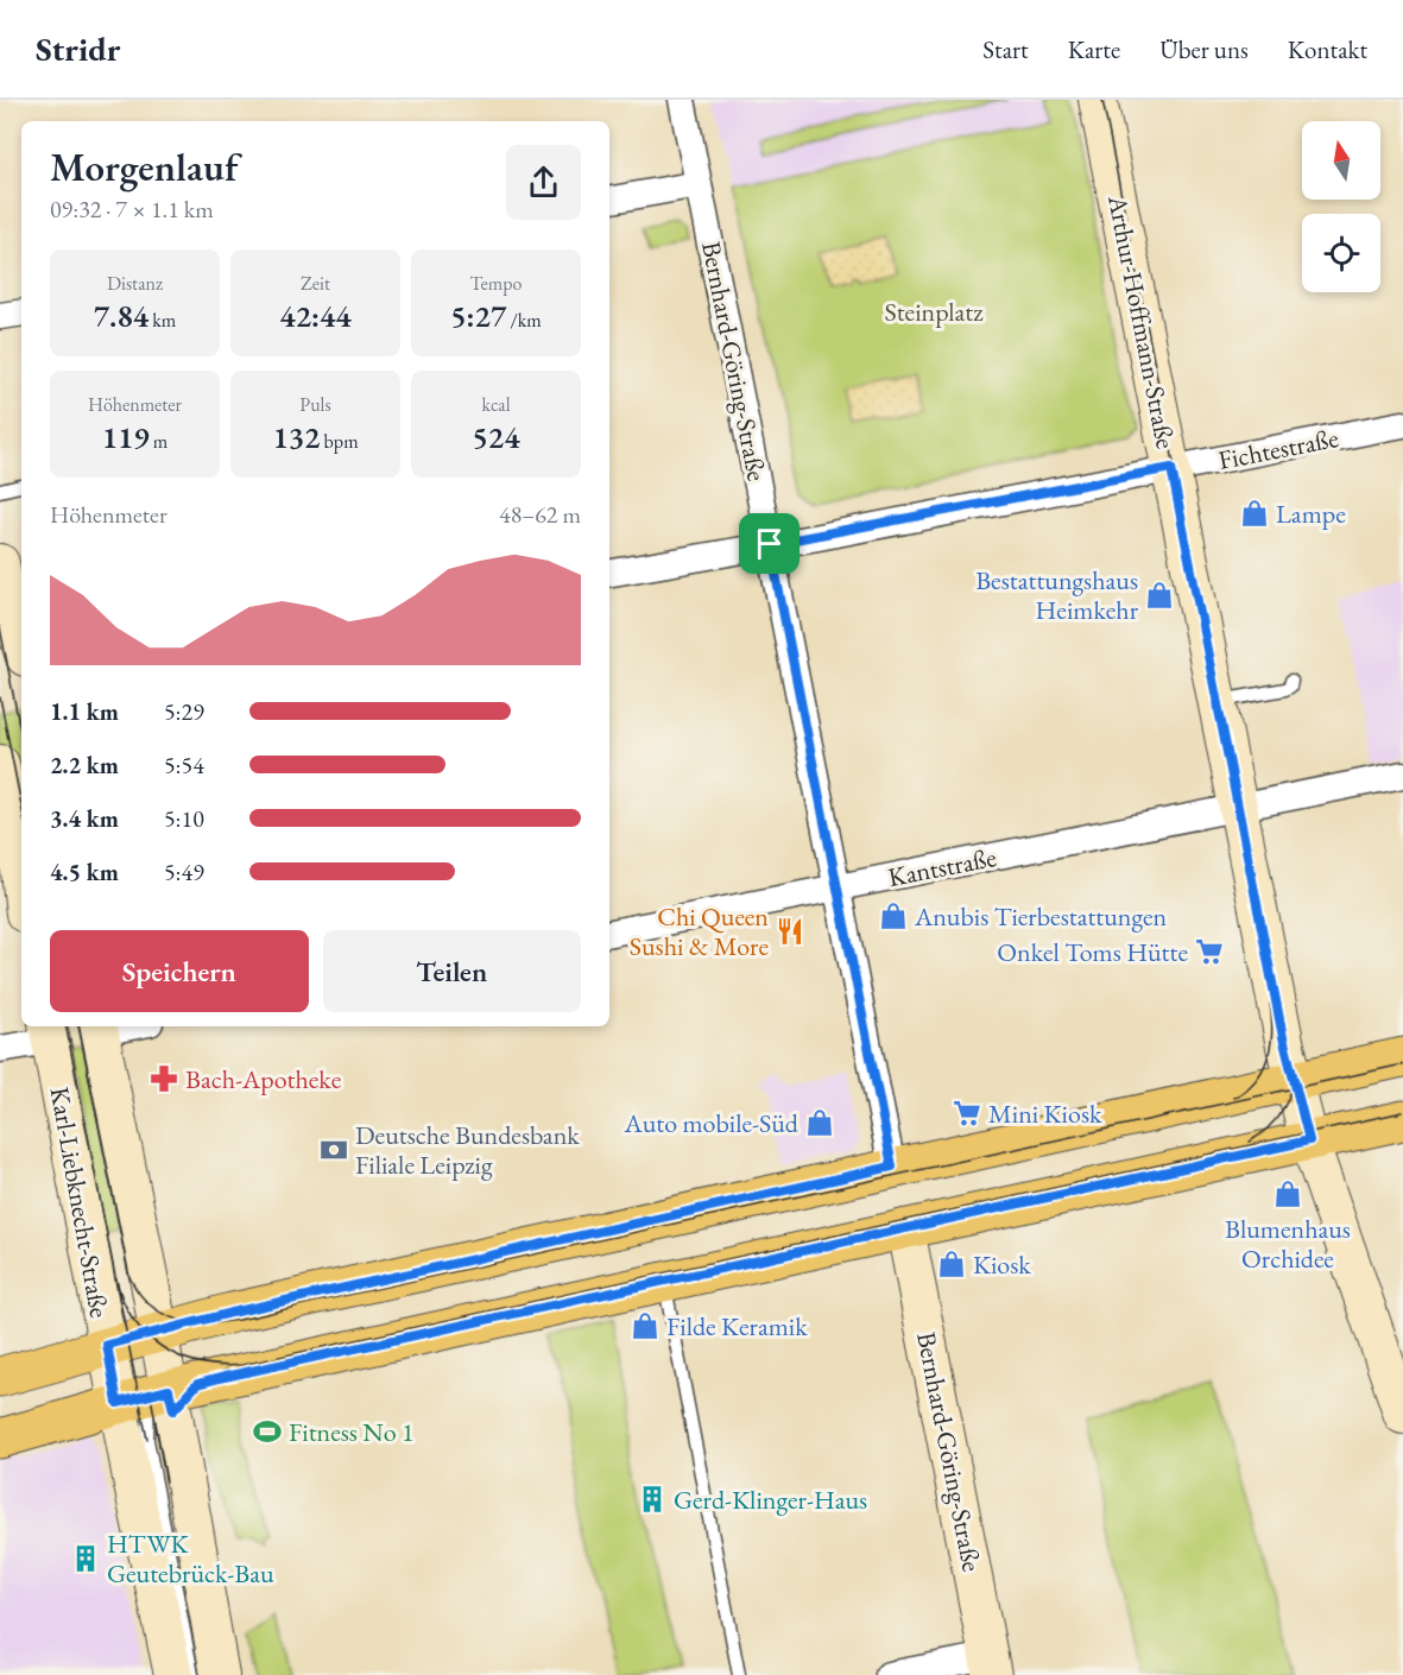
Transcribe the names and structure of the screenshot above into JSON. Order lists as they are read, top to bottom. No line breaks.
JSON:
{"streets":{"street":["Arthur-Hoffmann-Straße","Bernhard-Göring-Straße","Fichtestraße","Kantstraße","Karl-Liebknecht-Straße"]},"crossings":[["Arthur-Hoffmann-Straße","Fichtestraße"],["Arthur-Hoffmann-Straße","Kantstraße"],["Bernhard-Göring-Straße","Fichtestraße"],["Bernhard-Göring-Straße","Kantstraße"]],"parks":["Steinplatz"],"places":{"shop":["Lampe","Bestattungshaus Heimkehr","Anubis Tierbestattungen","Auto mobile-Süd","Blumenhaus Orchidee","Kiosk","Filde Keramik"],"restaurant":["Chi Queen Sushi & More"],"supermarket":["Onkel Toms Hütte","Mini Kiosk"],"pharmacy":["Bach-Apotheke"],"bank":["Deutsche Bundesbank Filiale Leipzig"],"sports":["Fitness No 1"],"building":["Gerd-Klinger-Haus","HTWK Geutebrück-Bau"]},"north":"top","page":{"header":"Stridr","nav":["Start","Karte","Über uns","Kontakt"],"heading":["Morgenlauf","09:32 · 7 × 1.1 km"],"stats":[["Distanz","7.84 km"],["Zeit","42:44"],["Tempo","5:27 /km"],["Höhenmeter","119 m"],["Puls","132 bpm"],["kcal","524"]],"chart":["Höhenmeter","48–62 m"],"list":[{"name":"1.1 km","note":"5:29"},{"name":"2.2 km","note":"5:54"},{"name":"3.4 km","note":"5:10"},{"name":"4.5 km","note":"5:49"}],"buttons":["Speichern","Teilen"]}}
